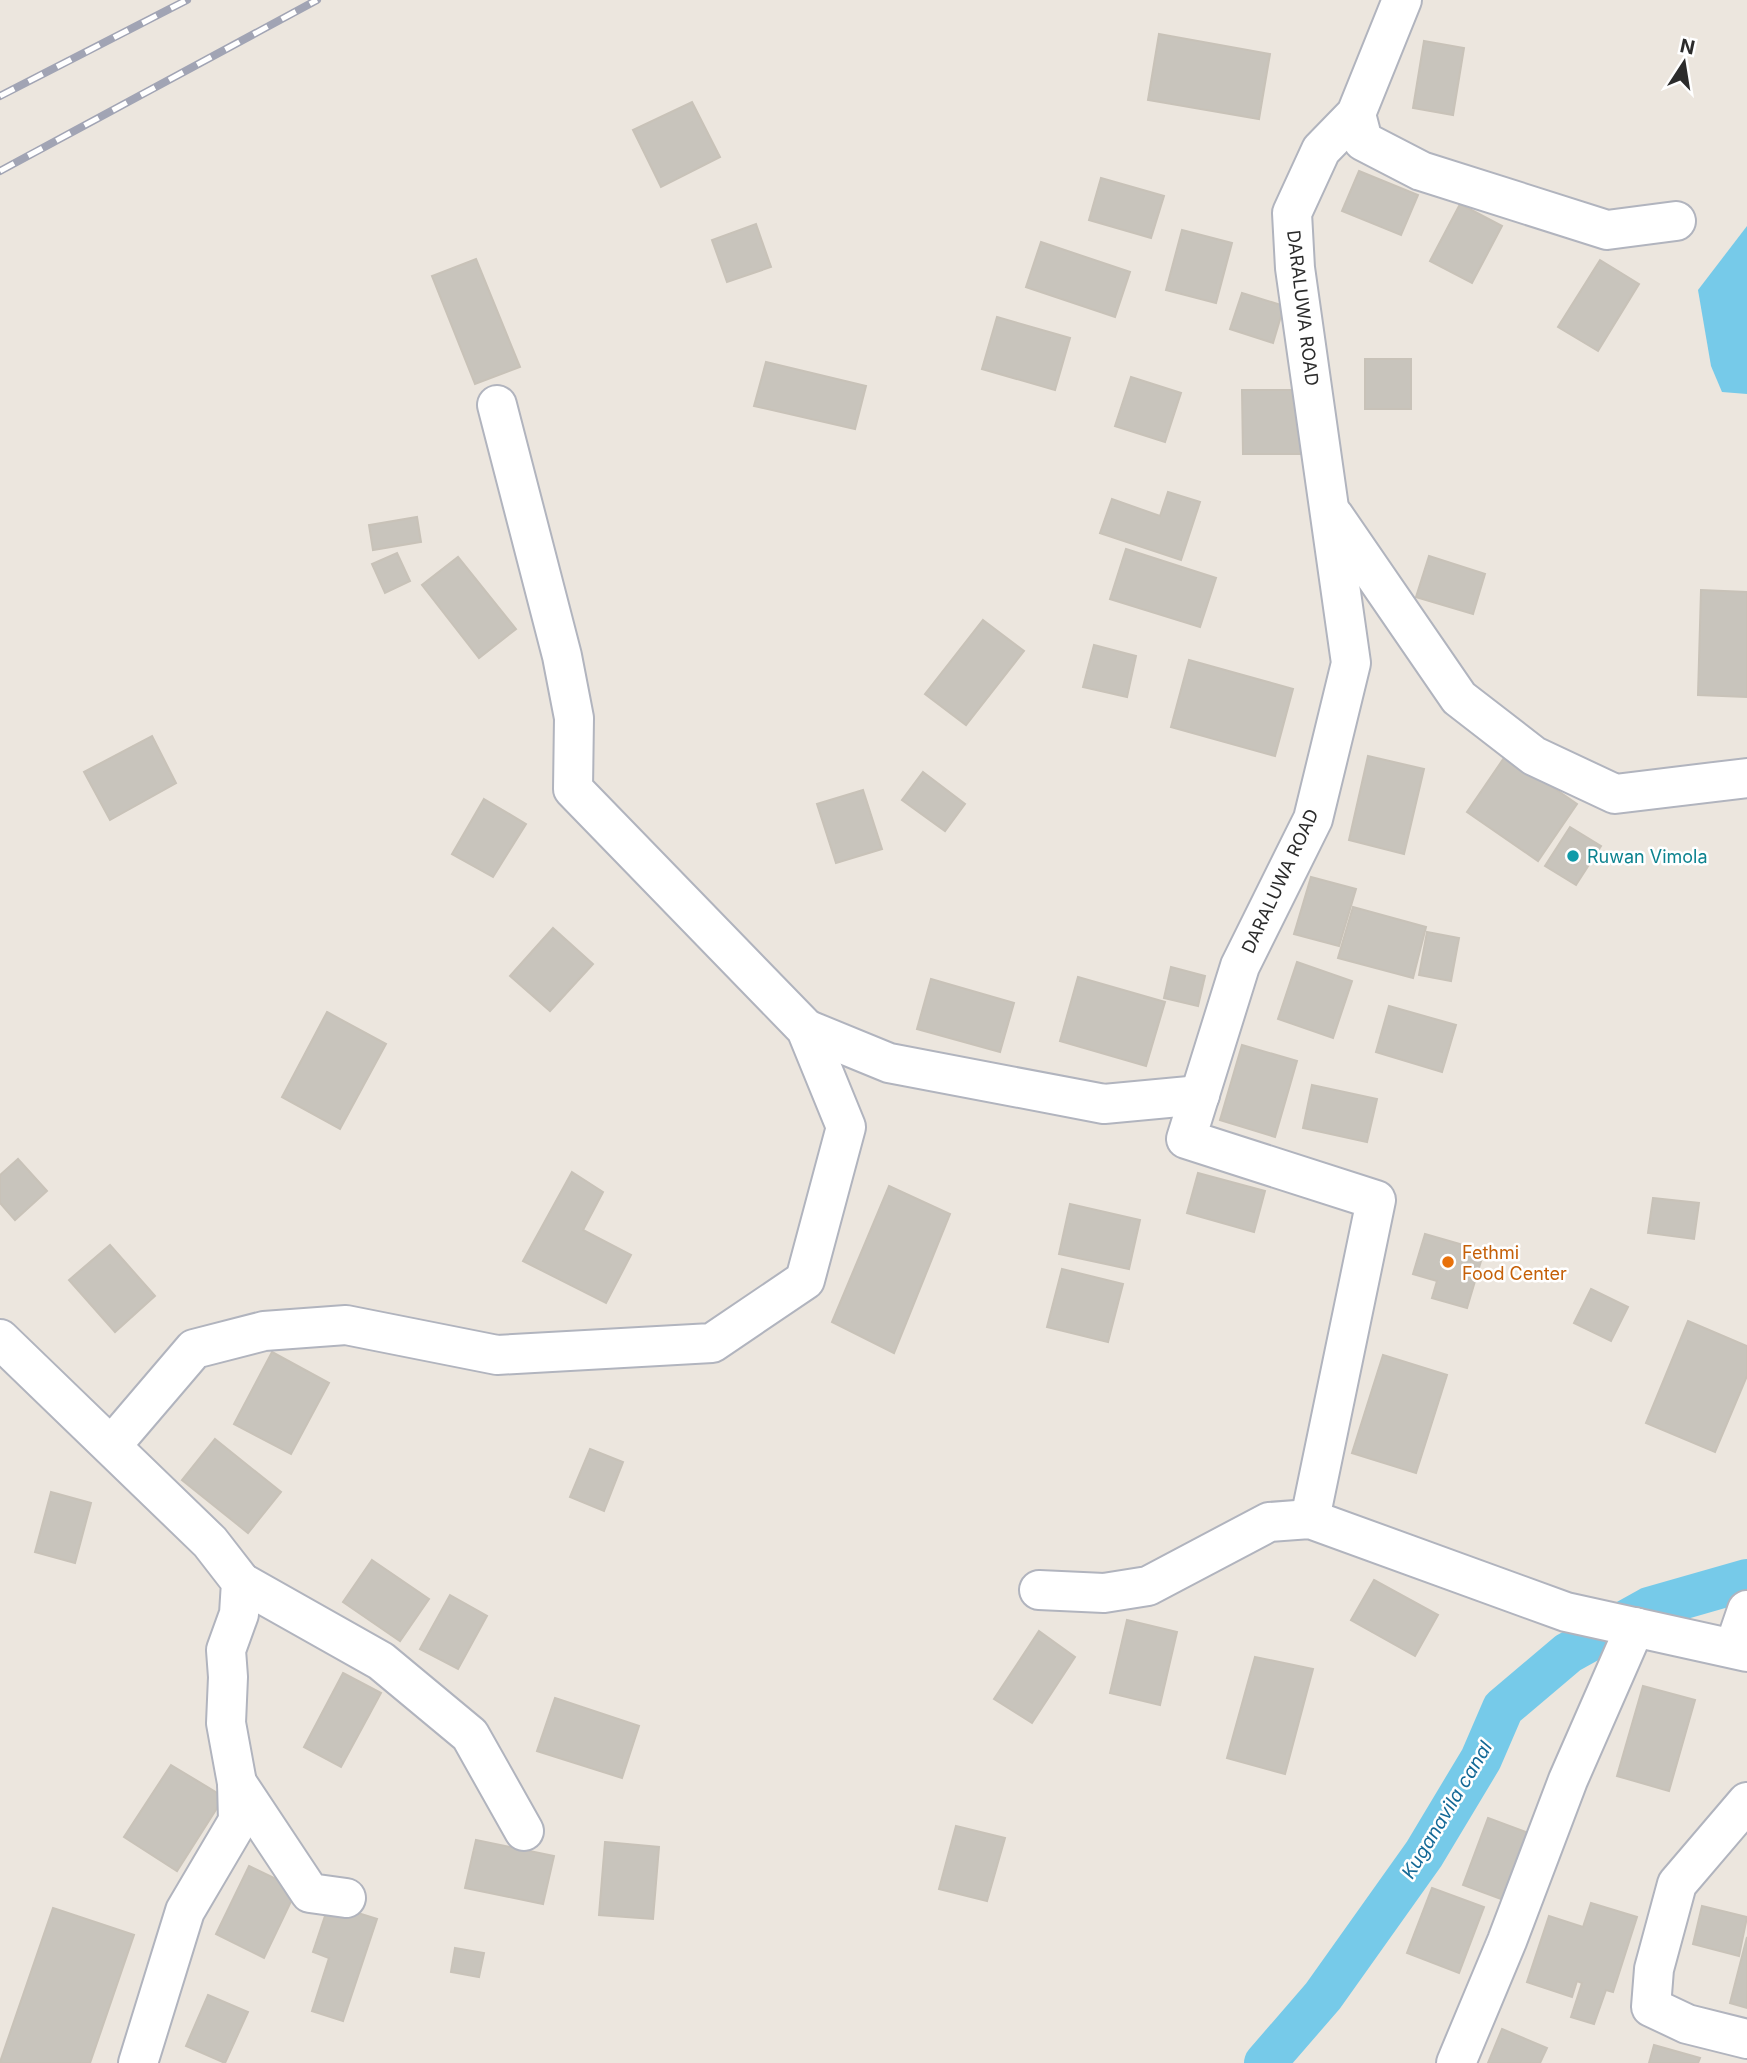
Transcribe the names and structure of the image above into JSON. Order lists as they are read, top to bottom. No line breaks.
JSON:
{"streets":{"street":["DARALUWA ROAD"]},"water":["Kuganavila canal"],"places":["Ruwan Vimola","Fethmi Food Center"],"north":"top"}
